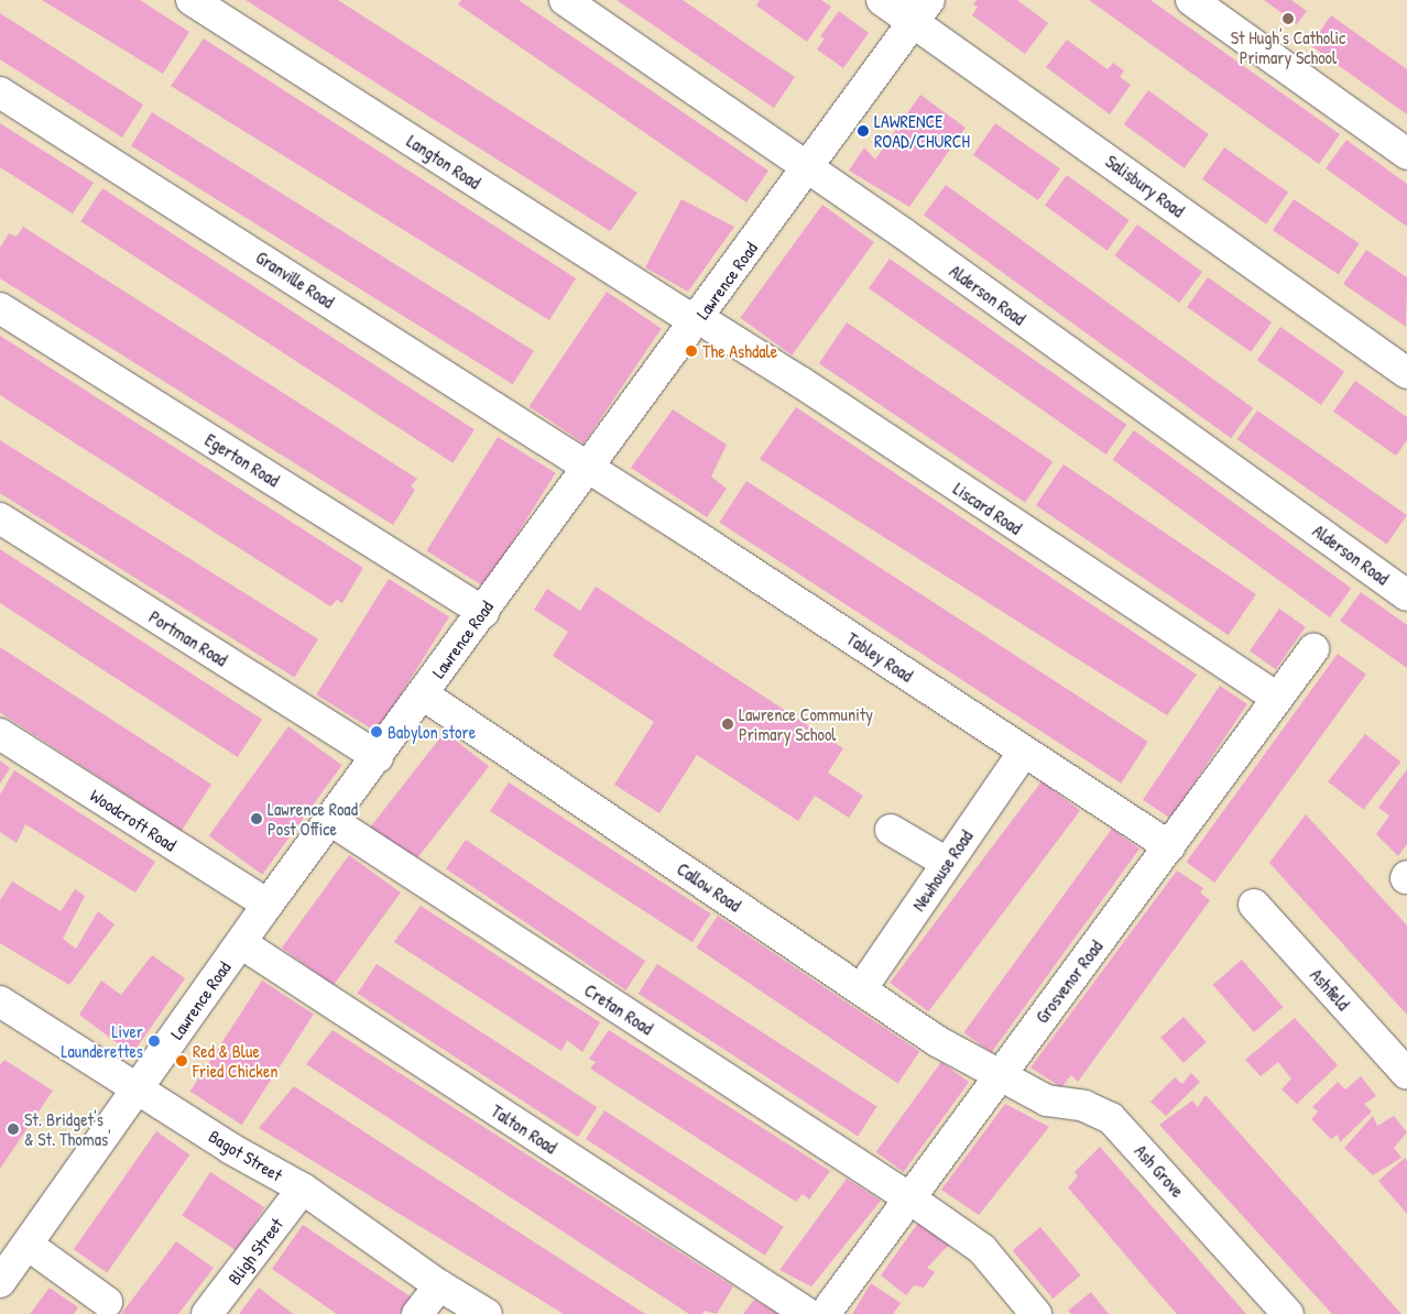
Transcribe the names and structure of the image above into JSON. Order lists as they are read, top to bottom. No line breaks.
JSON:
{"streets":{"street":["Langton Road","Salisbury Road","Granville Road","Lawrence Road","Alderson Road","Egerton Road","Liscard Road","Portman Road","Tabley Road","Woodcroft Road","Newhouse Road","Callow Road","Grosvenor Road","Ashfield","Cretan Road","Talton Road","Bagot Street","Ash Grove","Bligh Street"]},"crossings":[["Langton Road","Lawrence Road"],["Langton Road","Liscard Road"],["Salisbury Road","Lawrence Road"],["Granville Road","Lawrence Road"],["Granville Road","Tabley Road"],["Lawrence Road","Alderson Road"],["Lawrence Road","Egerton Road"],["Lawrence Road","Liscard Road"],["Lawrence Road","Portman Road"],["Lawrence Road","Tabley Road"],["Lawrence Road","Woodcroft Road"],["Lawrence Road","Callow Road"],["Lawrence Road","Cretan Road"],["Lawrence Road","Talton Road"],["Lawrence Road","Bagot Street"],["Liscard Road","Grosvenor Road"],["Tabley Road","Newhouse Road"],["Tabley Road","Grosvenor Road"],["Newhouse Road","Callow Road"],["Callow Road","Grosvenor Road"],["Callow Road","Ash Grove"],["Grosvenor Road","Cretan Road"],["Grosvenor Road","Ash Grove"],["Bagot Street","Bligh Street"]],"places":["St Hugh's Catholic Primary School","LAWRENCE ROAD/CHURCH","The Ashdale","Lawrence Community Primary School","Babylon store","Lawrence Road Post Office","Liver Launderettes","Red & Blue Fried Chicken","St. Bridget's & St. Thomas'"]}
